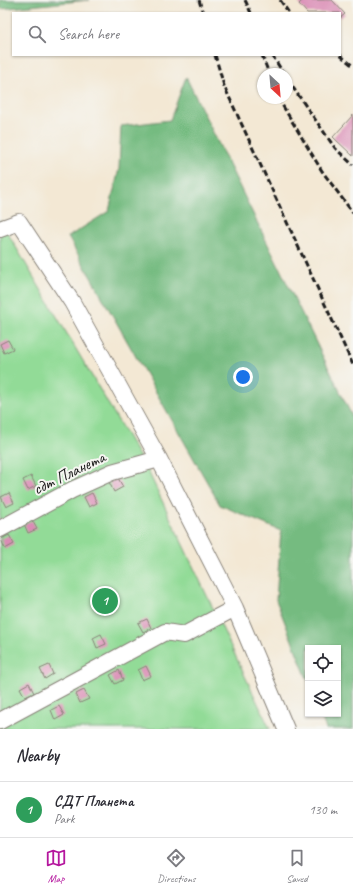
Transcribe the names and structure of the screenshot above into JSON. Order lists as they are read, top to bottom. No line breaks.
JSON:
{"streets":{"street":["сдт Планета"]},"north":"bottom right","page":{"search":"Search here","pins":"1","heading":"Nearby","list":[{"mark":"1","name":"СДТ Планета","note":"Park","value":"130 m"}],"nav":["Map","Directions","Saved"]}}
